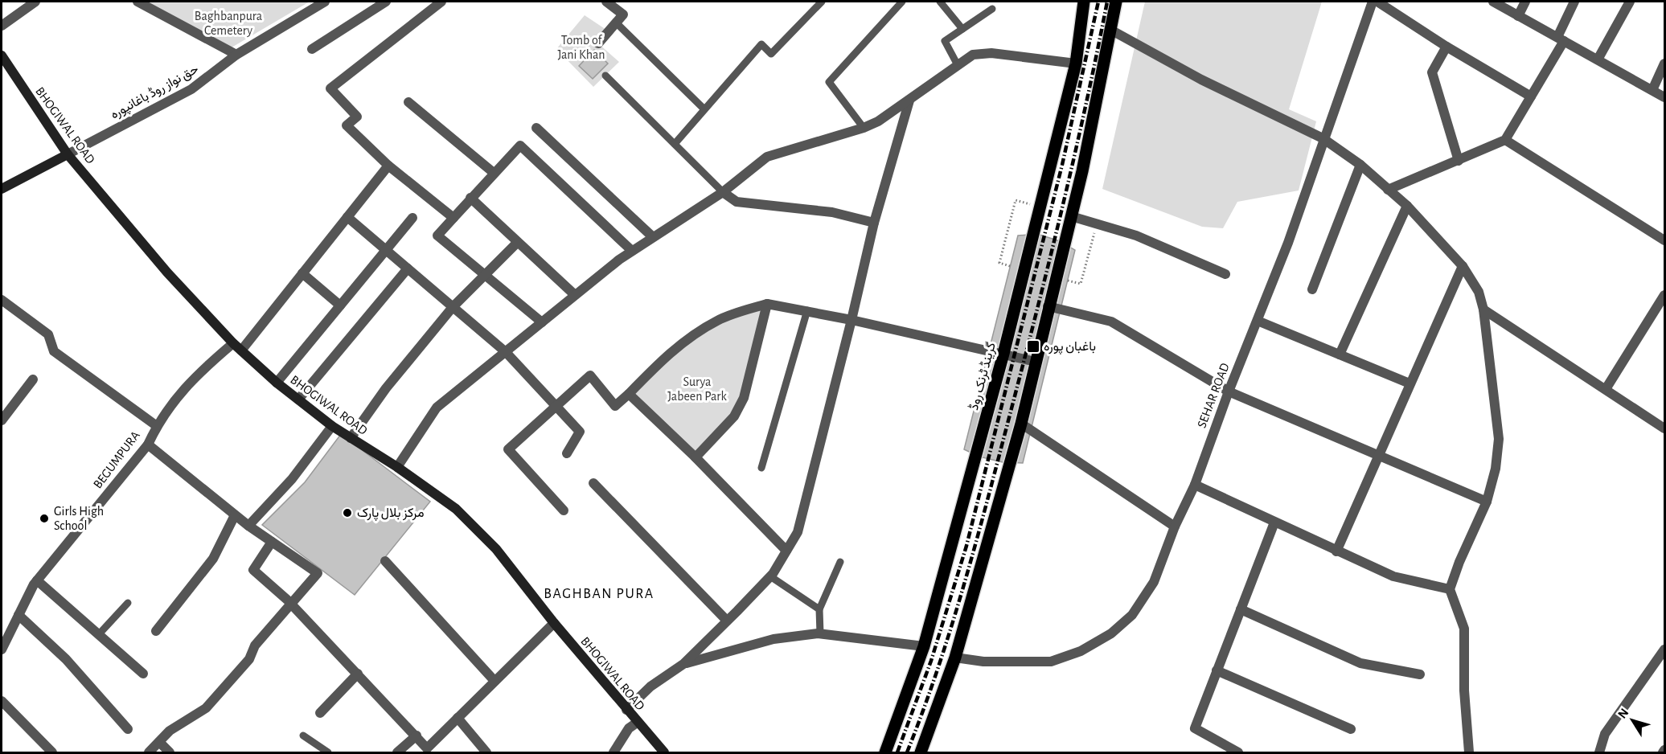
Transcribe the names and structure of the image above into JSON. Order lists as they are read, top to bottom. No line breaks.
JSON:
{"streets":{"main road":["BHOGIWAL ROAD","گرینڈ ٹرنک روڈ"],"street":["حق نواز روڈ باغانپورہ","SEHAR ROAD","BEGUMPURA"]},"crossings":[["حق نواز روڈ باغانپورہ","BHOGIWAL ROAD"],["BHOGIWAL ROAD","BEGUMPURA"]],"districts":["BAGHBAN PURA"],"parks":["Baghbanpura Cemetery","Tomb of Jani Khan","Surya Jabeen Park"],"places":{"transit":["باغبان پورہ"],"other":["مرکز بلال پارک","Girls High School"]},"north":"top left"}
